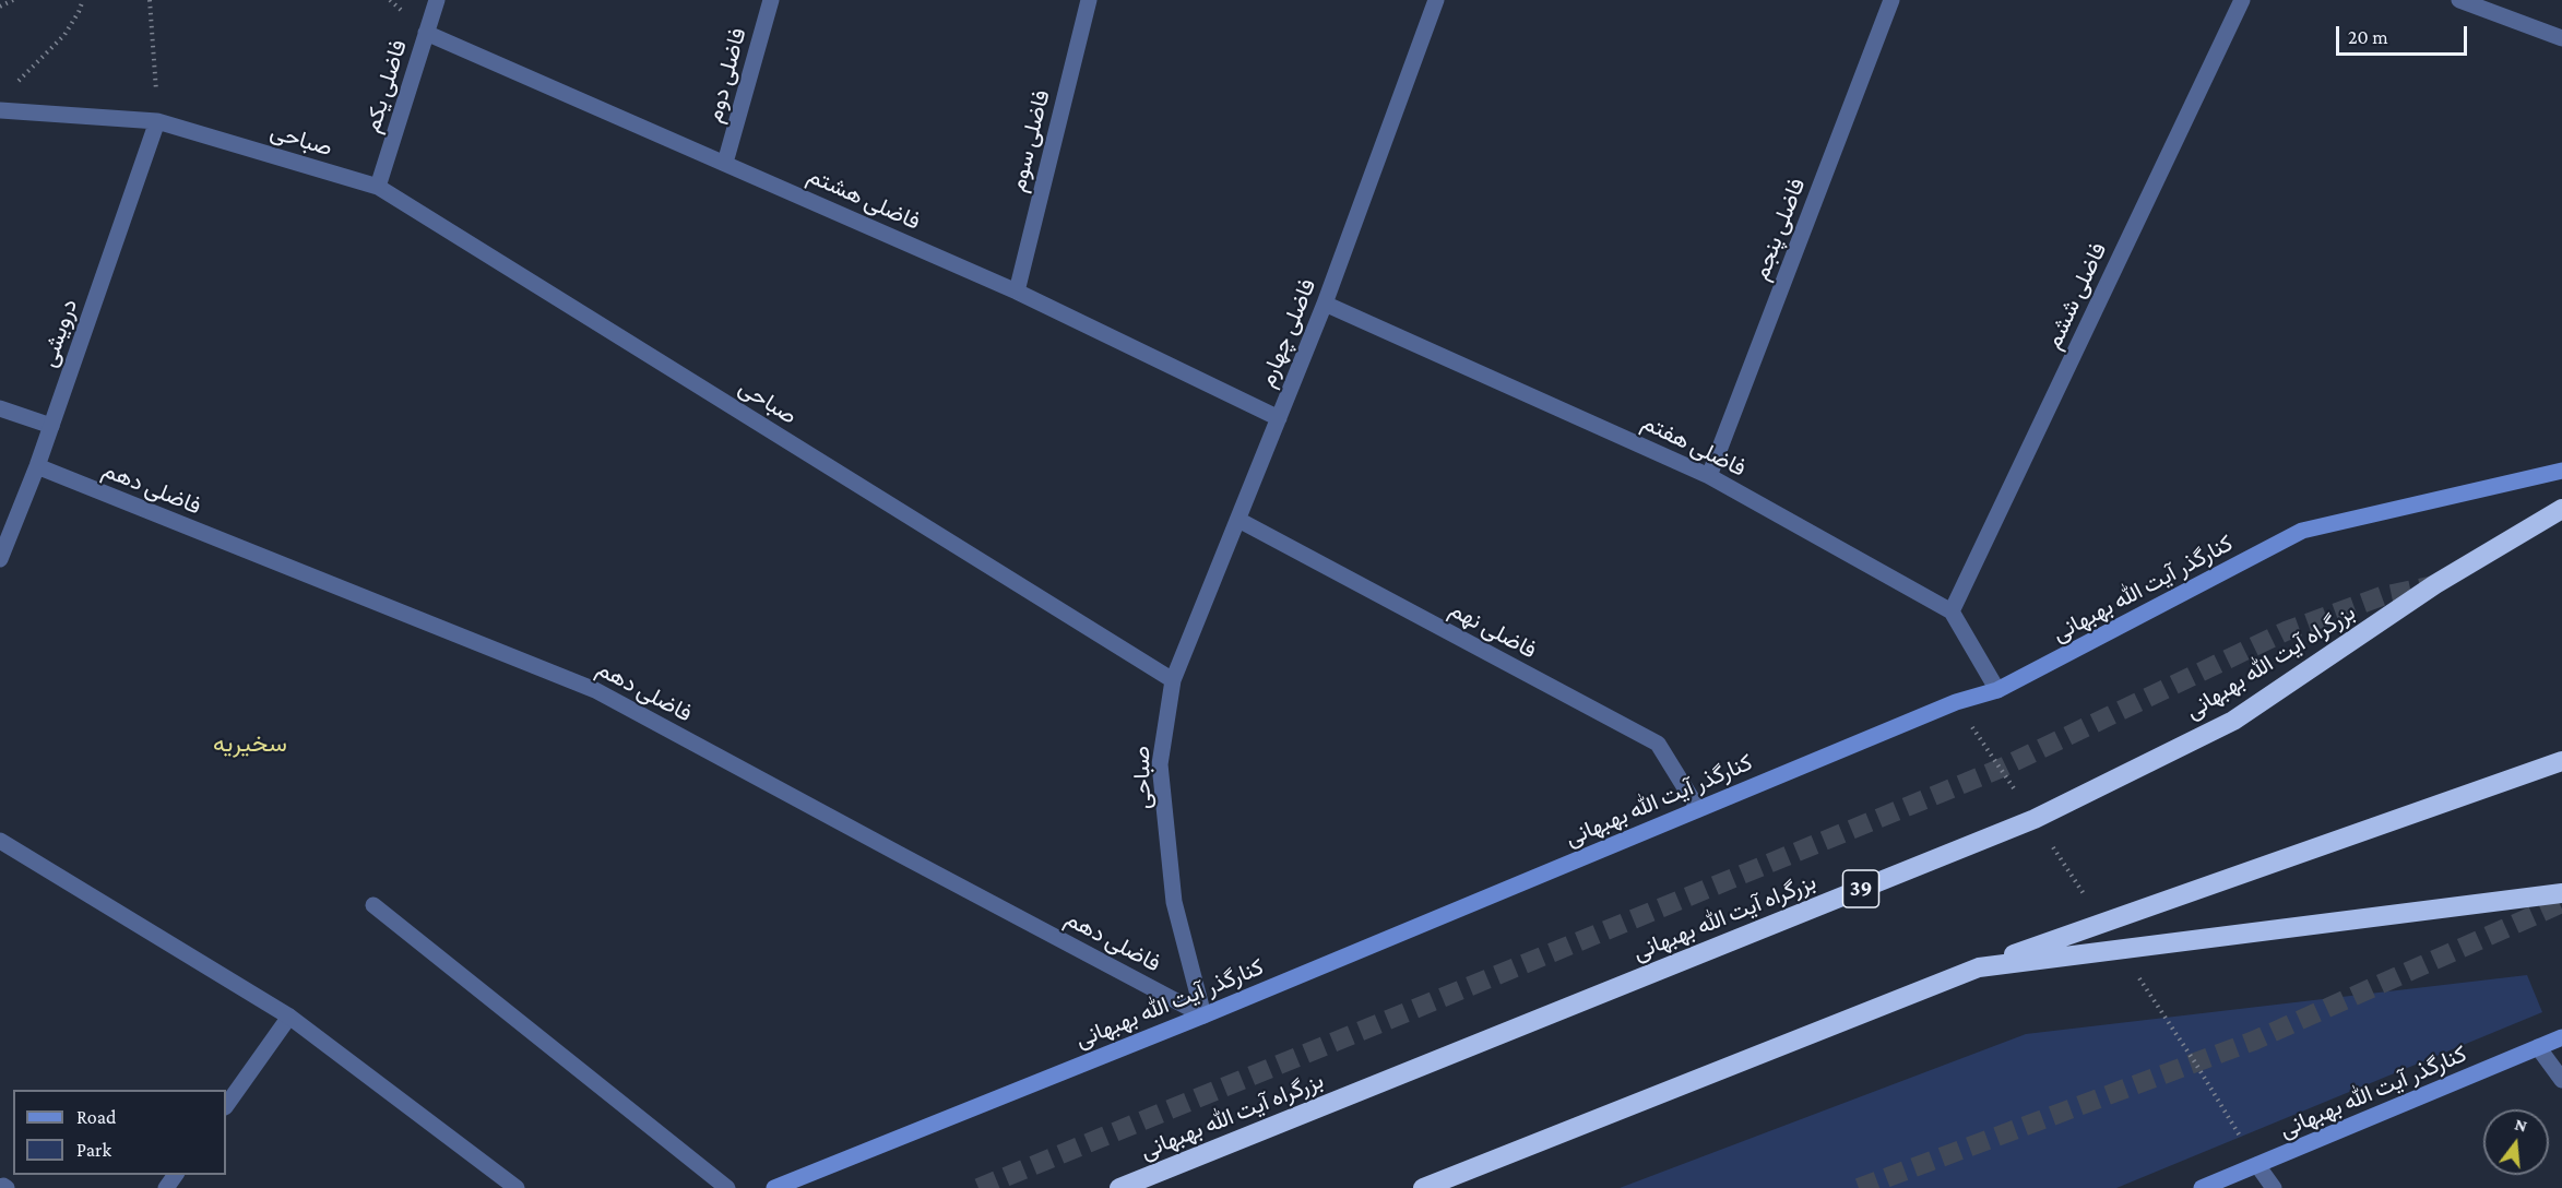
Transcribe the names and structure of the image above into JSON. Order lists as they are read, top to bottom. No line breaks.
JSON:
{"streets":{"highway":["بزرگراه آیت الله بهبهانی","39"],"main road":["کنارگذر آیت الله بهبهانی"],"street":["فاضلی دوم","فاضلی یکم","صباحی","فاضلی سوم","فاضلی هشتم","فاضلی پنجم","فاضلی ششم","درویشی","فاضلی چهارم","فاضلی هفتم","فاضلی دهم","فاضلی نهم"]},"crossings":[["فاضلی دوم","فاضلی هشتم"],["فاضلی یکم","صباحی"],["فاضلی یکم","فاضلی هشتم"],["صباحی","درویشی"],["صباحی","فاضلی چهارم"],["صباحی","فاضلی دهم"],["صباحی","کنارگذر آیت الله بهبهانی"],["فاضلی سوم","فاضلی هشتم"],["فاضلی هشتم","فاضلی چهارم"],["فاضلی پنجم","فاضلی هفتم"],["فاضلی ششم","فاضلی هفتم"],["درویشی","فاضلی دهم"],["فاضلی چهارم","فاضلی هفتم"],["فاضلی چهارم","فاضلی نهم"],["فاضلی دهم","کنارگذر آیت الله بهبهانی"],["کنارگذر آیت الله بهبهانی","فاضلی نهم"]],"districts":["سخیریه"],"legend":["Road","Park"],"scale_bar":"20 m","north":"top"}
